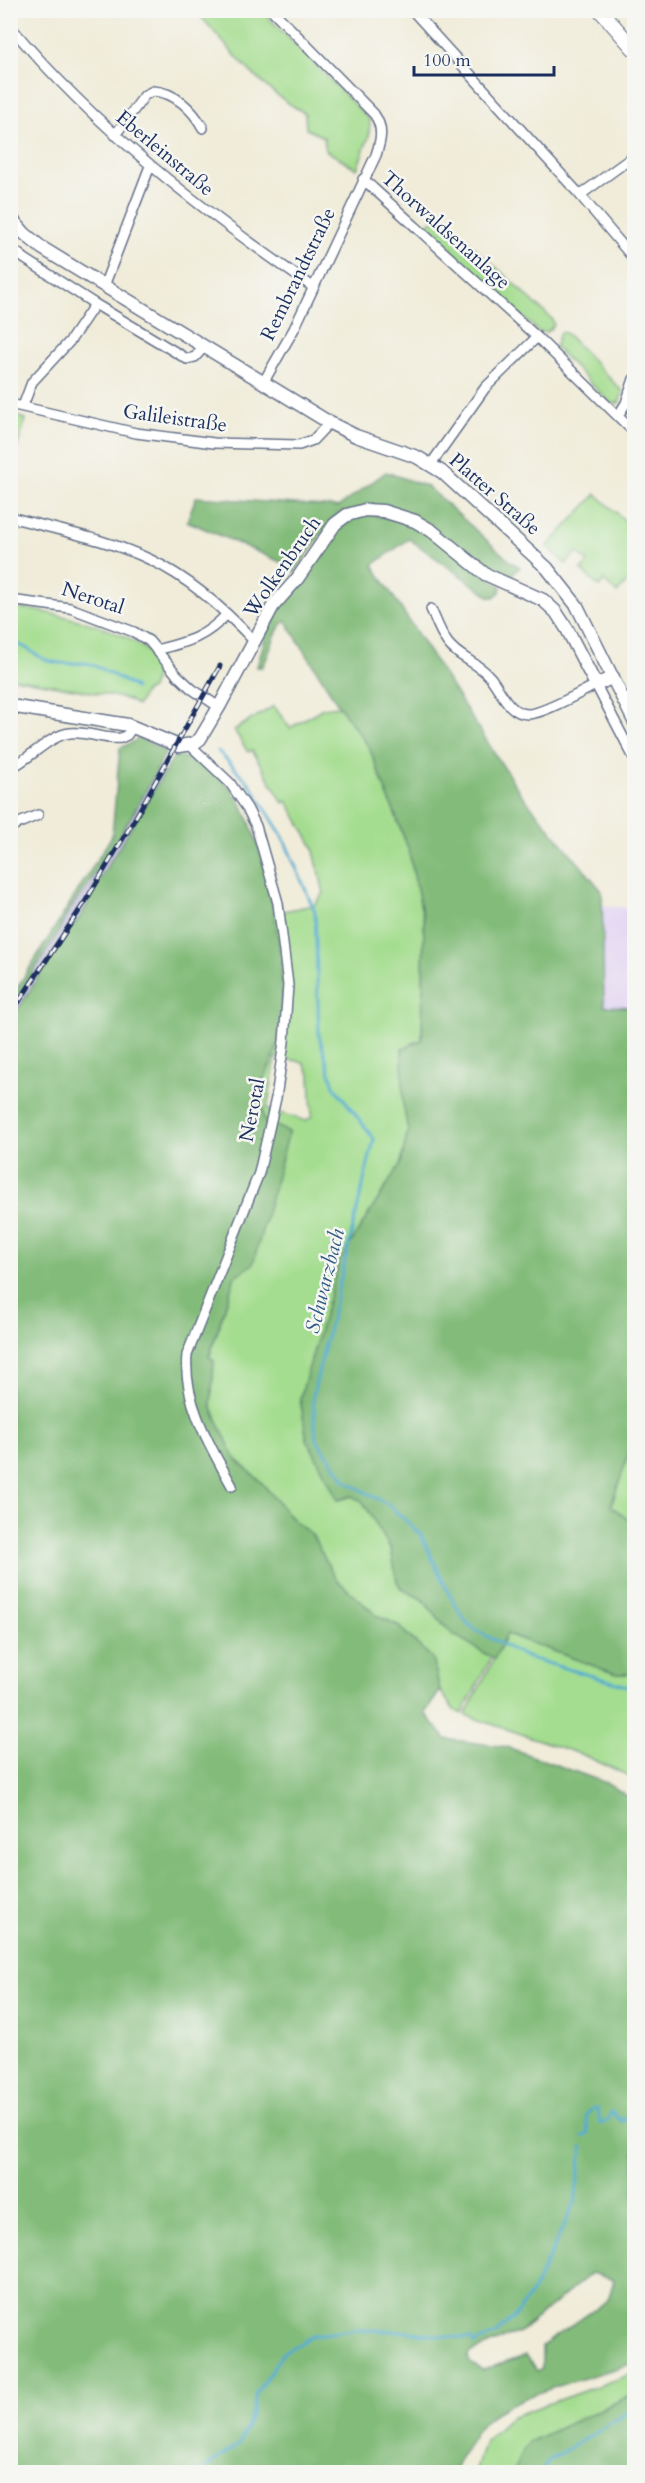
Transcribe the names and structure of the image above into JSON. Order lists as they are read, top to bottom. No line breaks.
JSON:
{"streets":{"main road":["Platter Straße","Wolkenbruch"],"street":["Eberleinstraße","Thorwaldsenanlage","Rembrandtstraße","Galileistraße","Nerotal"]},"crossings":[["Eberleinstraße","Rembrandtstraße"],["Thorwaldsenanlage","Rembrandtstraße"],["Rembrandtstraße","Platter Straße"],["Galileistraße","Platter Straße"],["Wolkenbruch","Nerotal"]],"water":["Schwarzbach"],"scale_bar":"100 m"}
